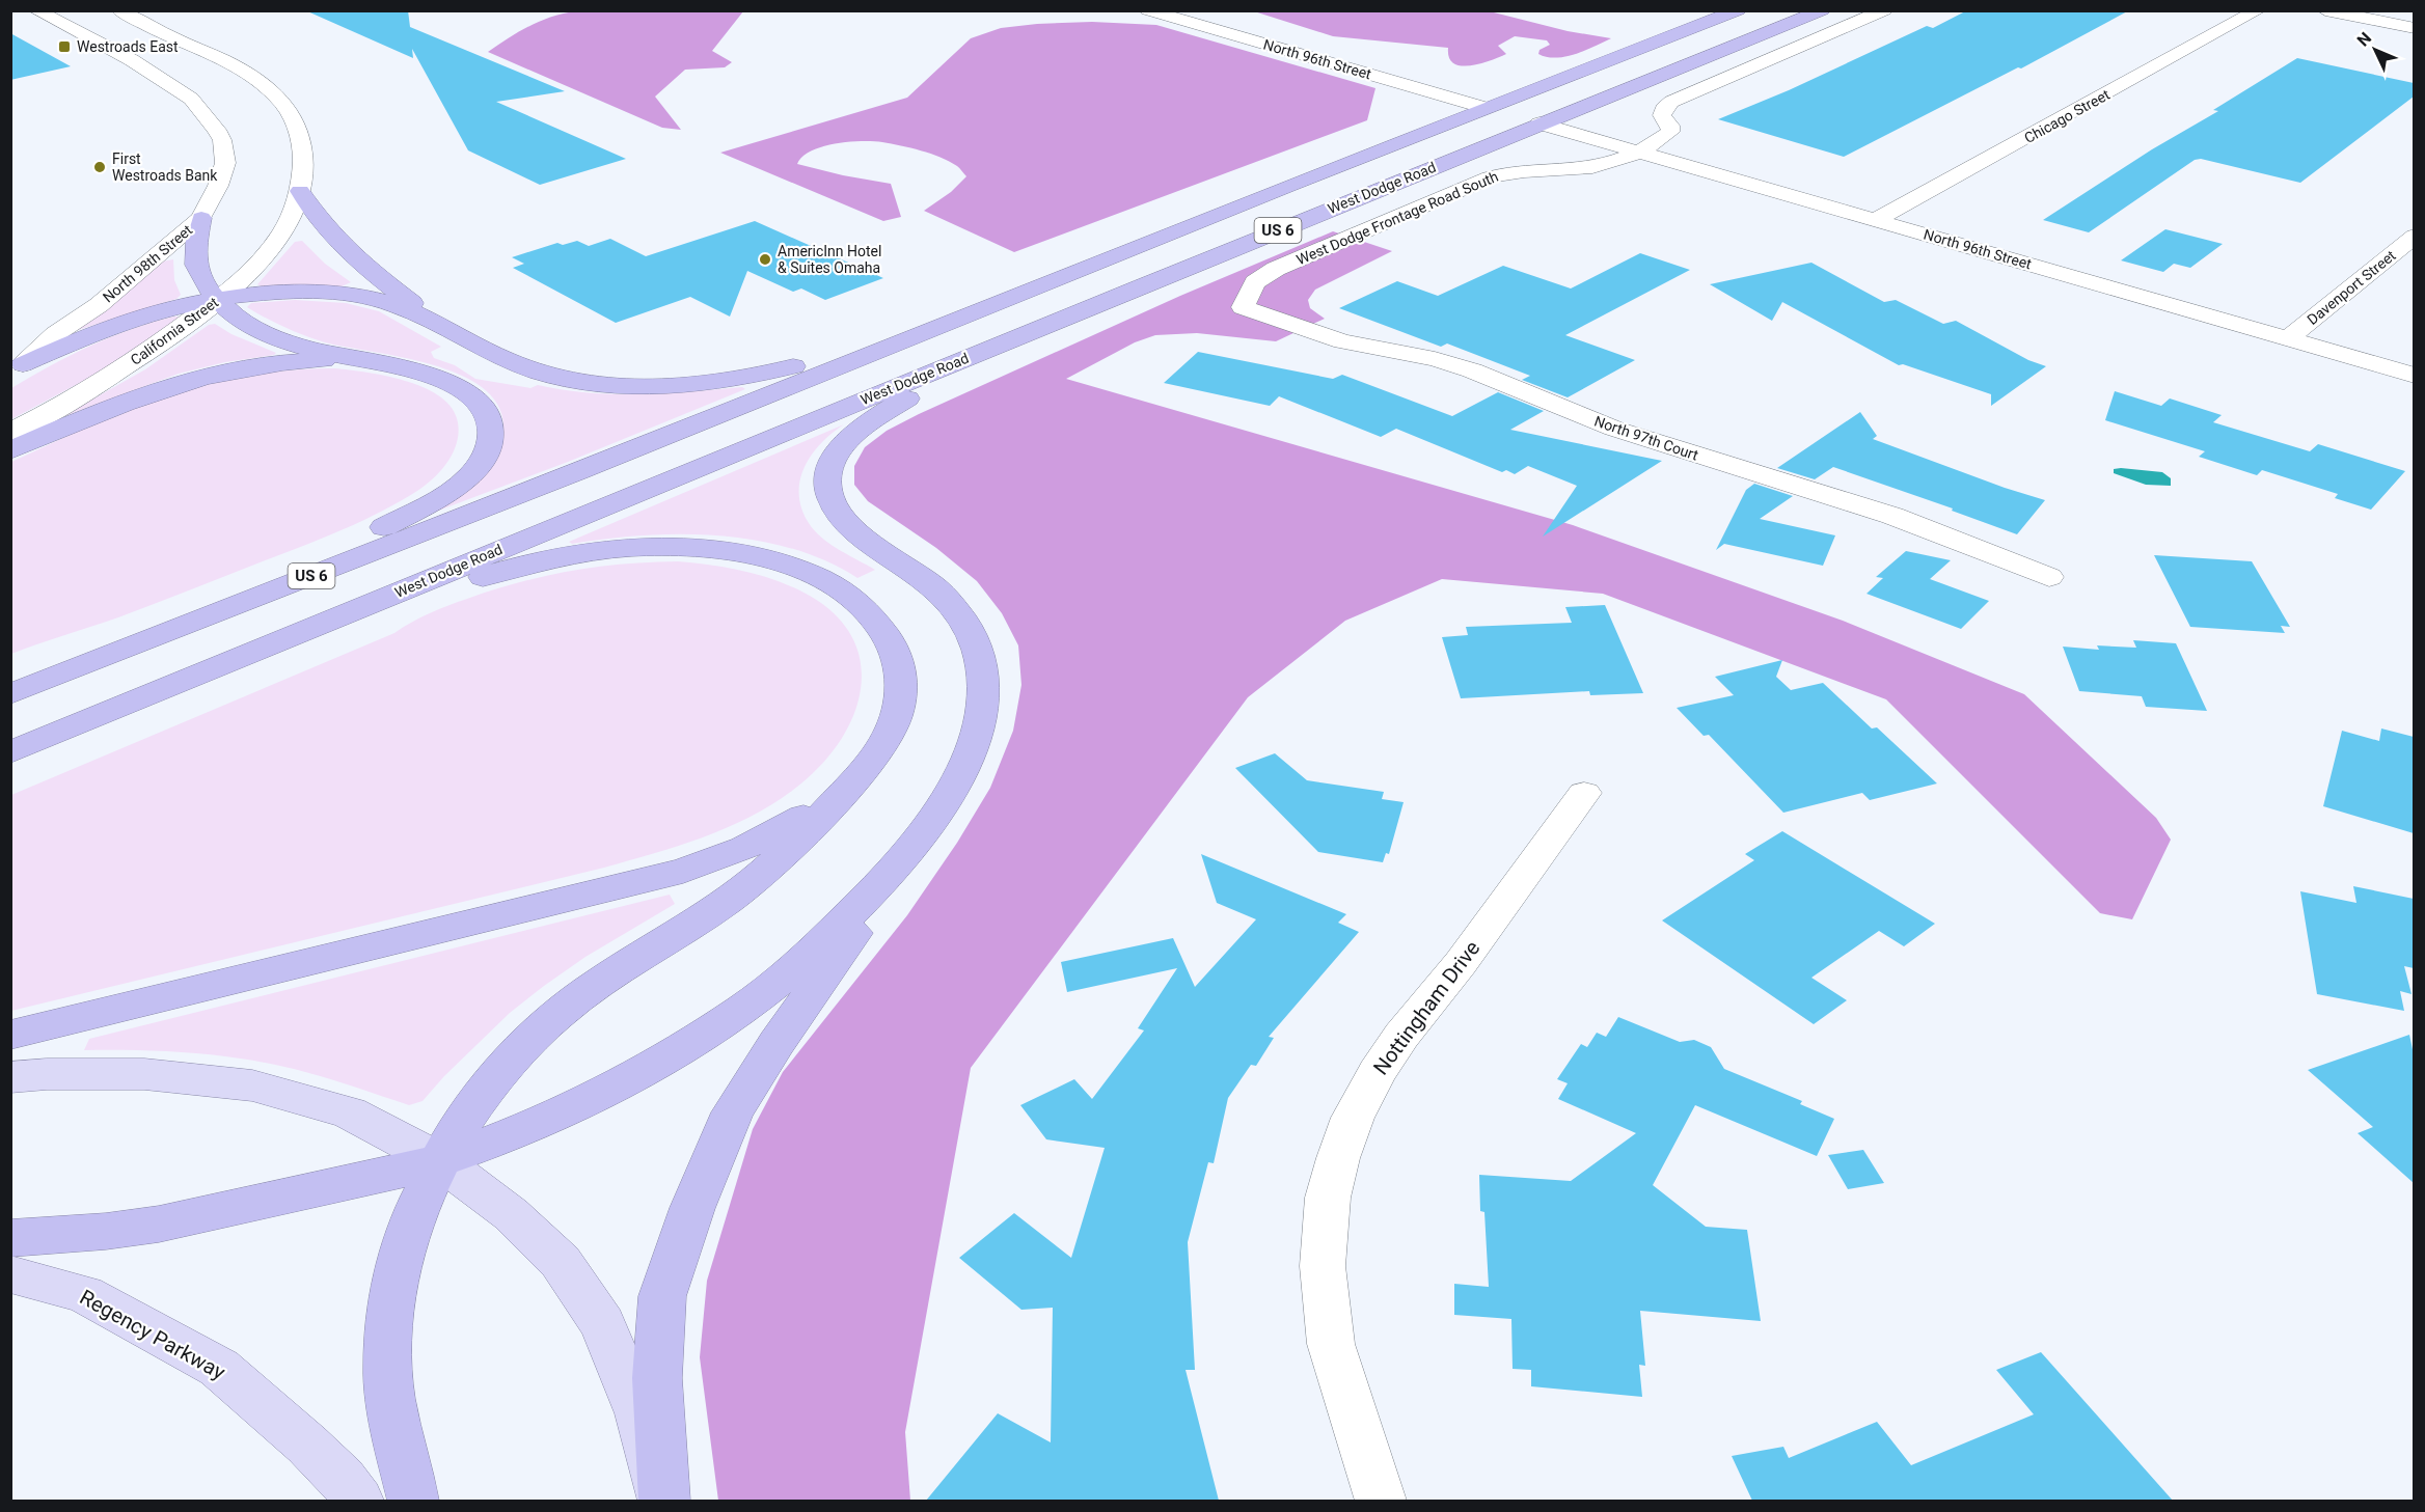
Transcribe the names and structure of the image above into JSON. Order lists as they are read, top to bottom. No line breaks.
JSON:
{"streets":{"highway":["West Dodge Road","US 6"],"main road":["Regency Parkway"],"street":["North 96th Street","Chicago Street","West Dodge Frontage Road South","North 98th Street","Davenport Street","California Street","North 97th Court","Nottingham Drive"]},"crossings":[["North 96th Street","Chicago Street"],["North 96th Street","West Dodge Road"],["North 96th Street","West Dodge Frontage Road South"],["North 96th Street","US 6"],["North 96th Street","Davenport Street"],["West Dodge Frontage Road South","North 97th Court"]],"places":{"transit":["Westroads East"],"other":["First Westroads Bank","AmericInn Hotel & Suites Omaha"]},"north":"top left"}
